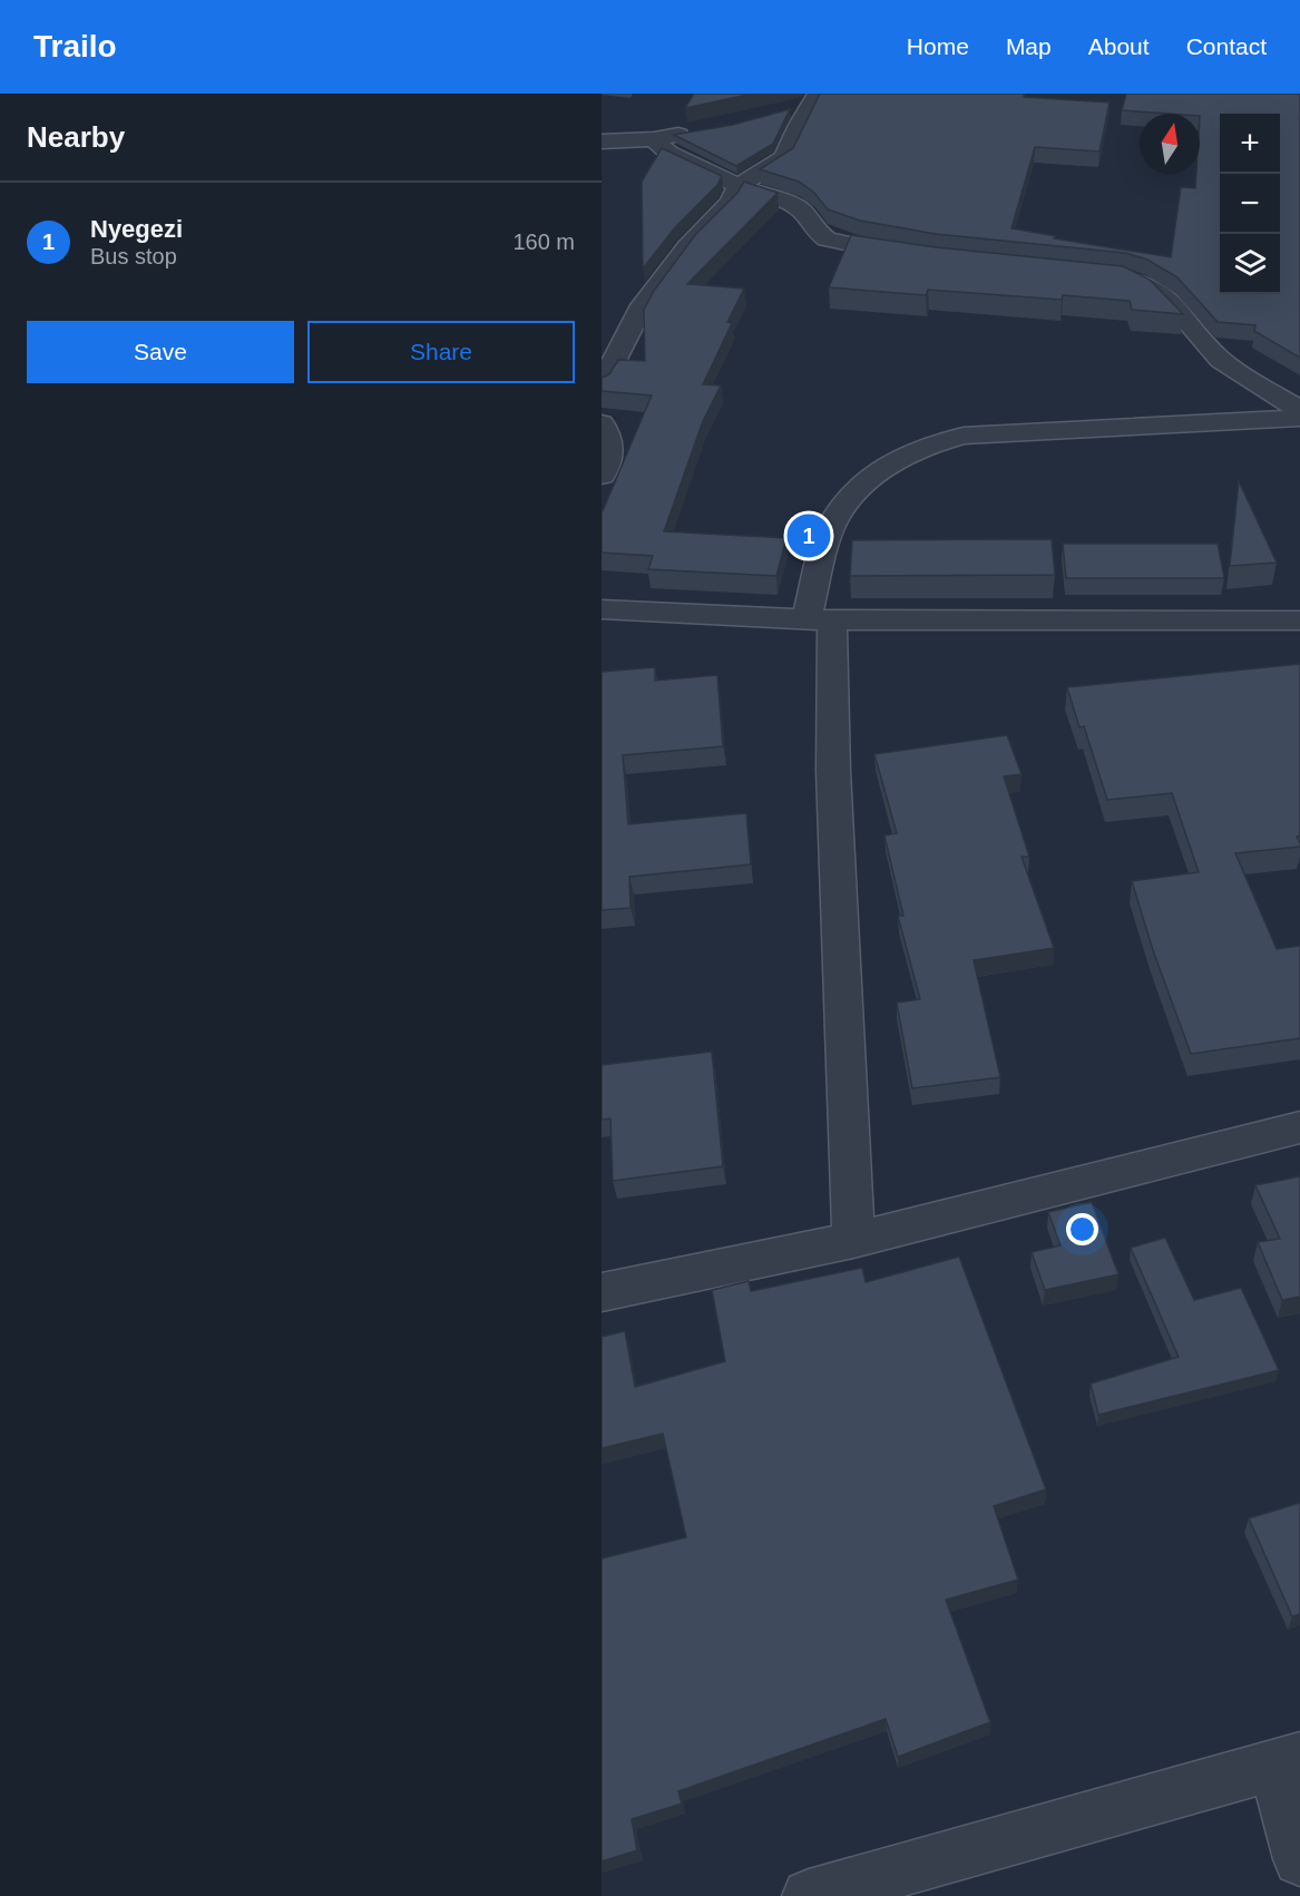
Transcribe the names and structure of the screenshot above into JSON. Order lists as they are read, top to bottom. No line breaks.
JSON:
{"north":"top","page":{"header":"Trailo","nav":["Home","Map","About","Contact"],"heading":"Nearby","map_buttons":["+","−"],"list":[{"mark":"1","name":"Nyegezi","note":"Bus stop","value":"160 m"}],"buttons":["Save","Share"],"pins":"1"}}
